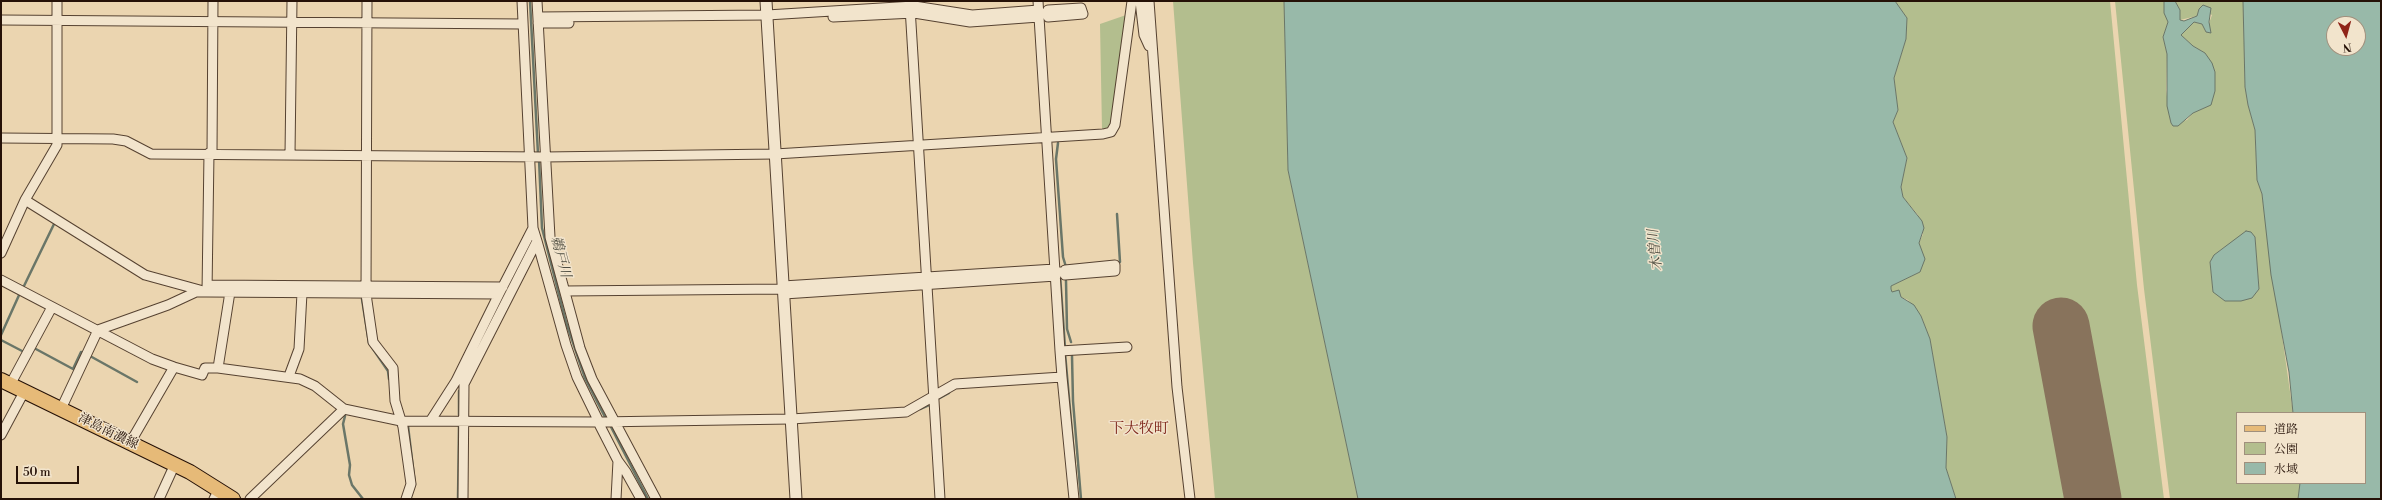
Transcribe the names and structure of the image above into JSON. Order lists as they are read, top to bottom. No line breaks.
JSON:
{"streets":{"main road":["津島南濃線"]},"districts":["下大牧町"],"water":["木曽川","鵜戸川"],"legend":["道路","公園","水域"],"scale_bar":"50 m","north":"bottom"}
